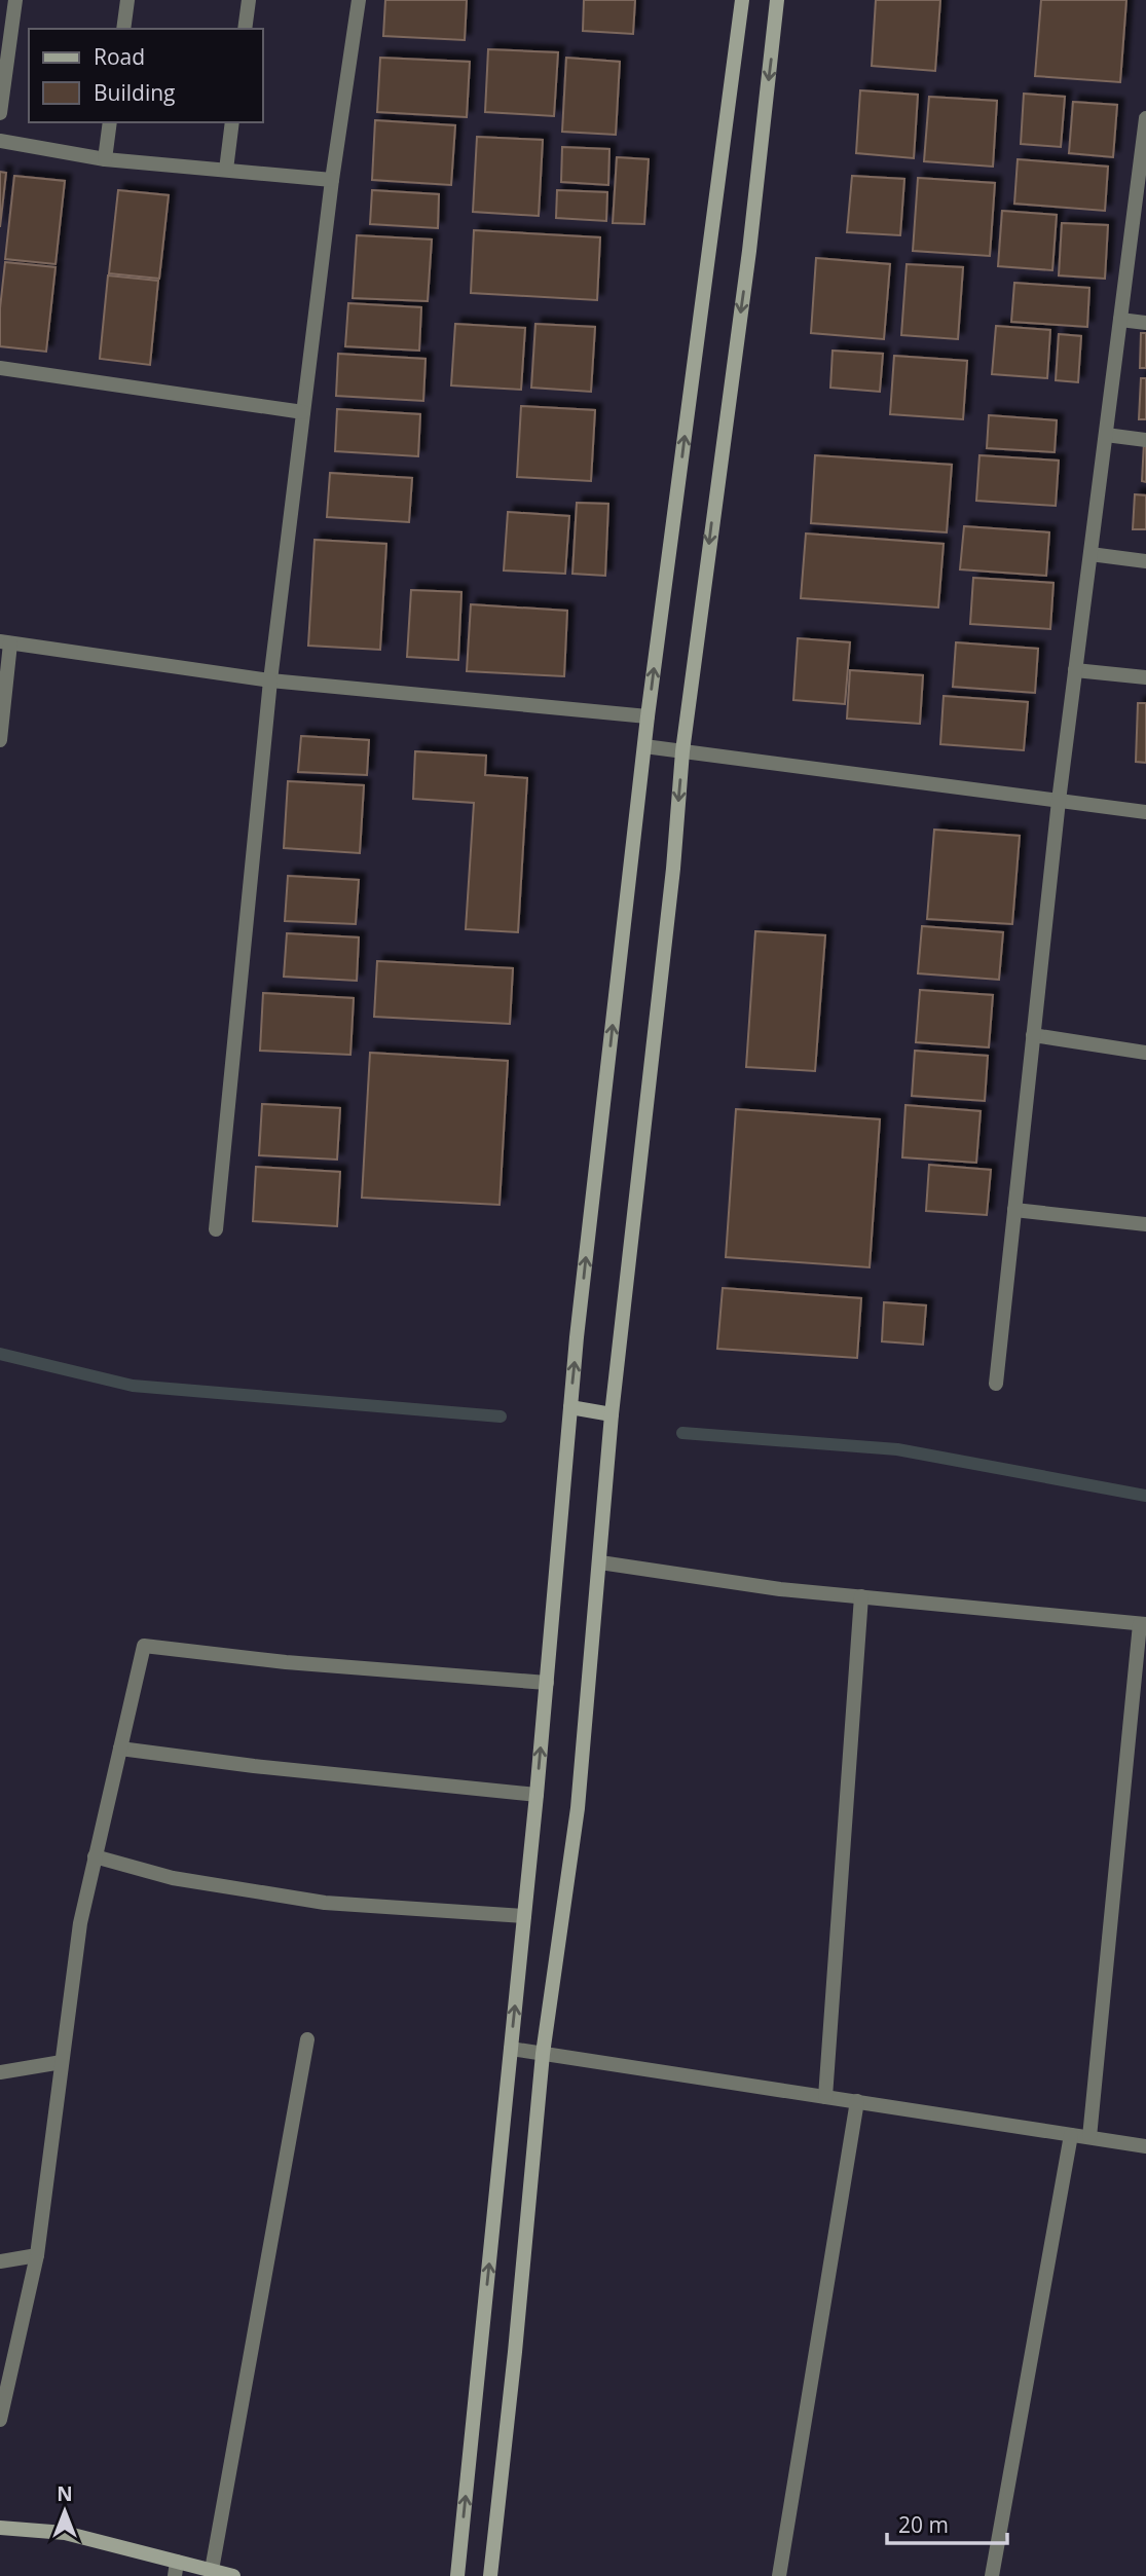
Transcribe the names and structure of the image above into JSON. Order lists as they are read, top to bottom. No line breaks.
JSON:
{"legend":["Road","Building"],"scale_bar":"20 m","north":"top"}
